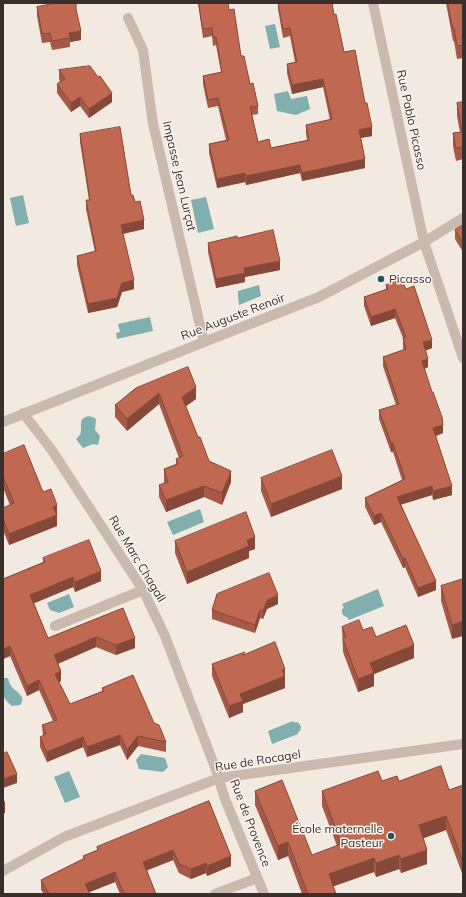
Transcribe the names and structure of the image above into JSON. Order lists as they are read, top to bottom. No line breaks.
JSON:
{"streets":{"street":["Rue Pablo Picasso","Impasse Jean Lurçat","Rue Auguste Renoir","Rue Marc Chagall","Rue de Rocagel","Rue de Provence"]},"crossings":[["Rue Pablo Picasso","Rue Auguste Renoir"],["Impasse Jean Lurçat","Rue Auguste Renoir"],["Rue Auguste Renoir","Rue Marc Chagall"],["Rue Marc Chagall","Rue de Rocagel"],["Rue Marc Chagall","Rue de Provence"],["Rue de Rocagel","Rue de Provence"]],"places":["Picasso","École maternelle Pasteur"]}
